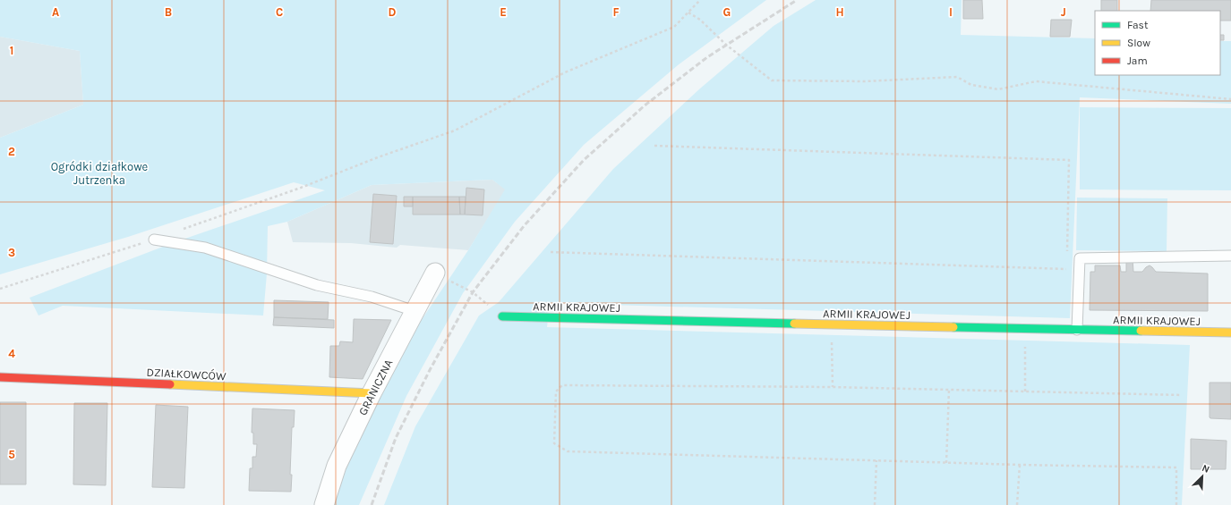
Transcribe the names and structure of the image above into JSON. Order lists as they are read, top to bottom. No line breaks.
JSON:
{"streets":{"street":["ARMII KRAJOWEJ","DZIAŁKOWCÓW","GRANICZNA"]},"crossings":[["DZIAŁKOWCÓW","GRANICZNA"]],"parks":["Ogródki działkowe Jutrzenka"],"legend":["Fast","Slow","Jam"],"north":"top right","grid":{"columns":["A","B","C","D","E","F","G","H","I","J"],"rows":["1","2","3","4","5"]}}
